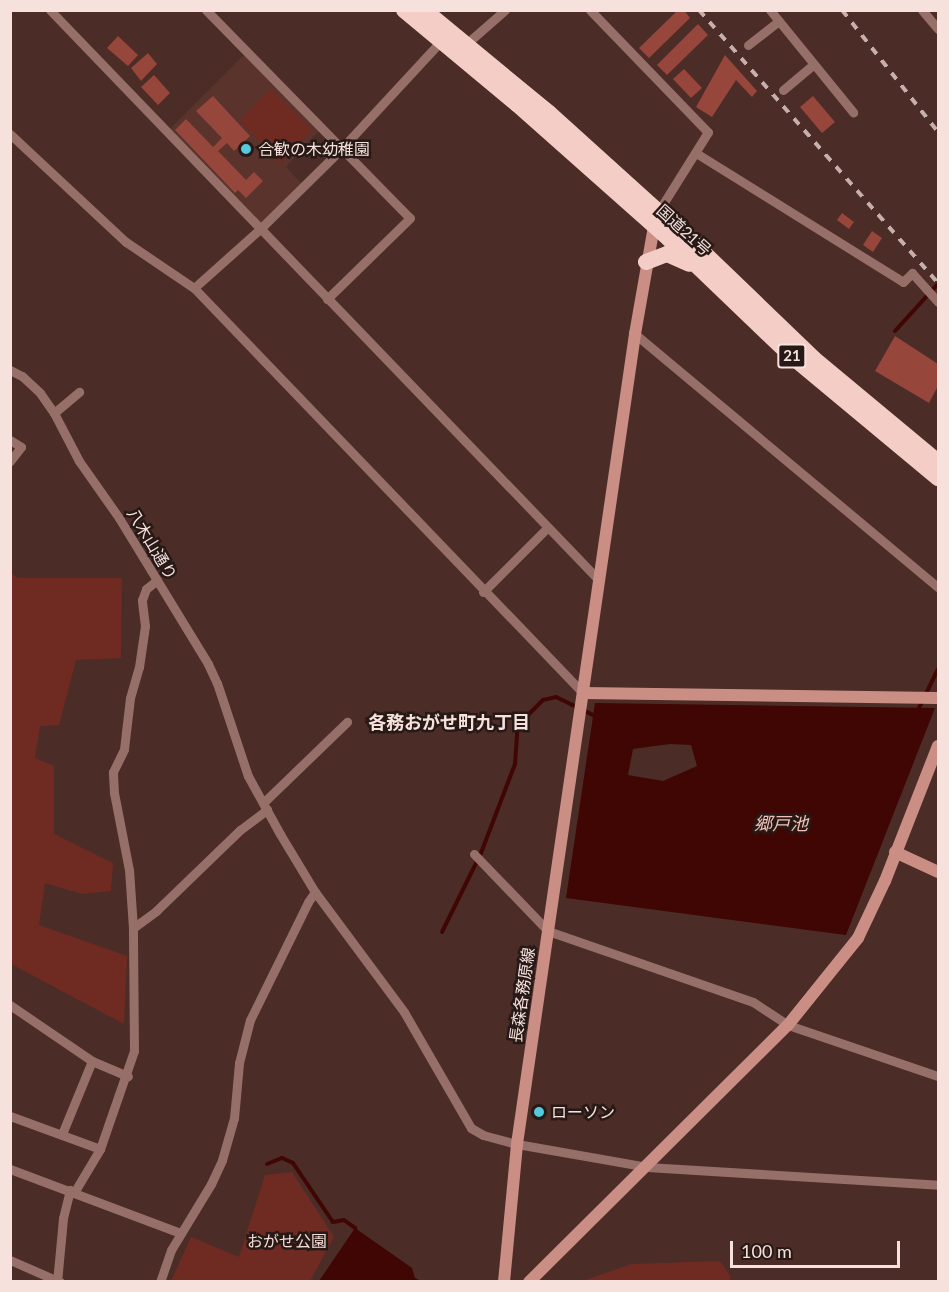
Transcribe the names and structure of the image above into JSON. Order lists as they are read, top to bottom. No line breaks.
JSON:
{"streets":{"highway":["国道21号","21"],"street":["八木山通り","長森各務原線"]},"crossings":[["国道21号","長森各務原線"]],"districts":["各務おがせ町九丁目"],"water":["郷戸池"],"parks":["おがせ公園"],"places":["合歓の木幼稚園","ローソン"],"scale_bar":"100 m"}
